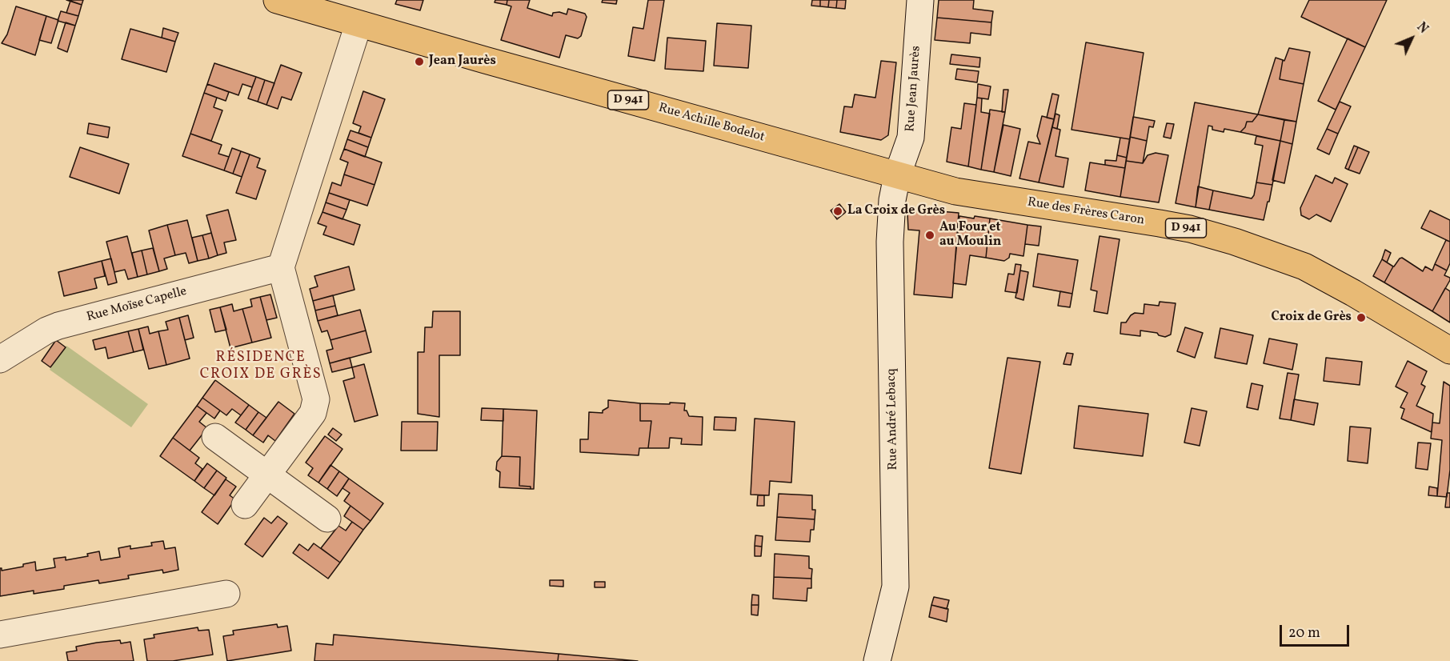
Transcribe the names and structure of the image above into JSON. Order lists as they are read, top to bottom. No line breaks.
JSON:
{"streets":{"main road":["D 941","Rue Achille Bodelot","Rue des Frères Caron"],"street":["Rue Jean Jaurès","Rue Moïse Capelle","Rue André Lebacq"]},"crossings":[["Rue Jean Jaurès","Rue Achille Bodelot"],["Rue Jean Jaurès","Rue des Frères Caron"],["Rue Jean Jaurès","Rue André Lebacq"],["Rue Achille Bodelot","Rue des Frères Caron"],["Rue Achille Bodelot","Rue André Lebacq"],["Rue des Frères Caron","Rue André Lebacq"]],"districts":["RÉSIDENCE CROIX DE GRÈS"],"places":["Jean Jaurès","La Croix de Grès","Au Four et au Moulin","Croix de Grès"],"scale_bar":"20 m","north":"top right"}
